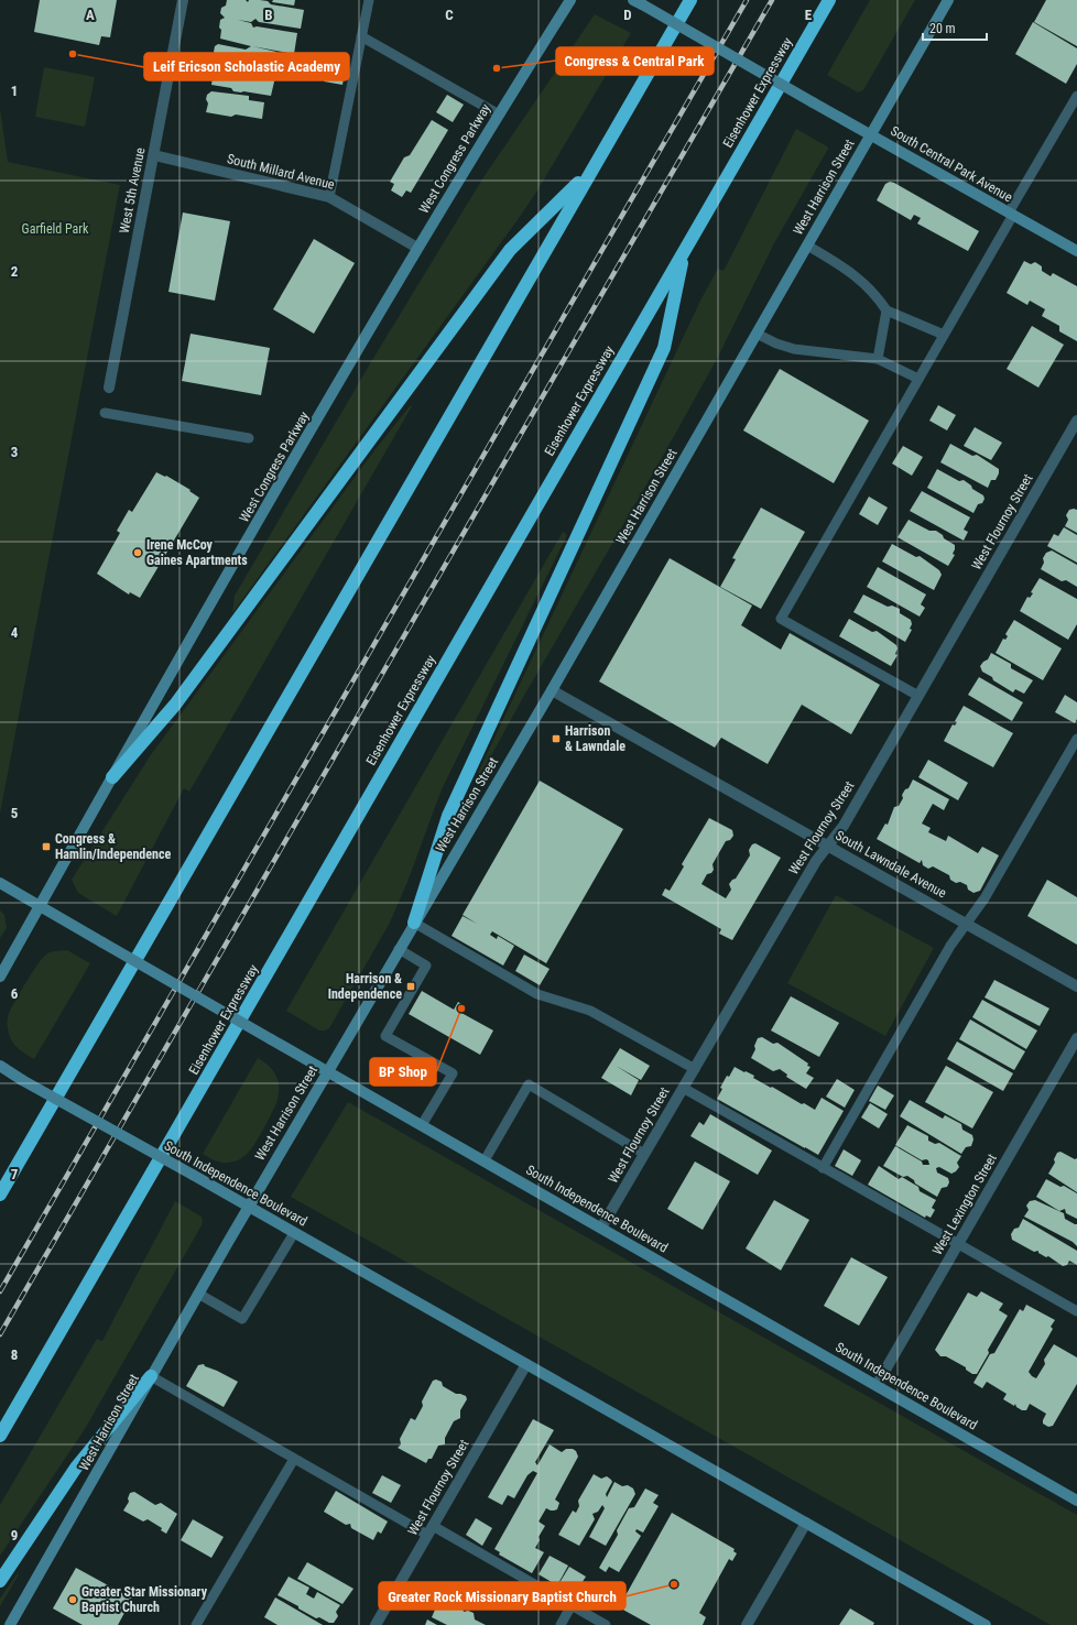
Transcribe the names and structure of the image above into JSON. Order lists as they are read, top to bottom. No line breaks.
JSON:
{"streets":{"highway":["Eisenhower Expressway"],"street":["West Congress Parkway","South Central Park Avenue","South Millard Avenue","West Harrison Street","West 5th Avenue","West Flournoy Street","South Lawndale Avenue","South Independence Boulevard","West Lexington Street"]},"crossings":[["West Congress Parkway","South Millard Avenue"],["West Congress Parkway","South Independence Boulevard"],["South Central Park Avenue","West Harrison Street"],["South Millard Avenue","West 5th Avenue"],["West Harrison Street","South Lawndale Avenue"],["West Harrison Street","South Independence Boulevard"],["West Flournoy Street","South Lawndale Avenue"],["West Flournoy Street","South Independence Boulevard"],["South Independence Boulevard","West Lexington Street"]],"parks":["Garfield Park"],"places":{"other":["Leif Ericson Scholastic Academy","Congress & Central Park","Irene McCoy Gaines Apartments","BP Shop","Greater Rock Missionary Baptist Church","Greater Star Missionary Baptist Church"],"transit":["Harrison & Lawndale","Congress & Hamlin/Independence","Harrison & Independence"]},"scale_bar":"20 m","grid":{"columns":["A","B","C","D","E"],"rows":["1","2","3","4","5","6","7","8","9"]}}
